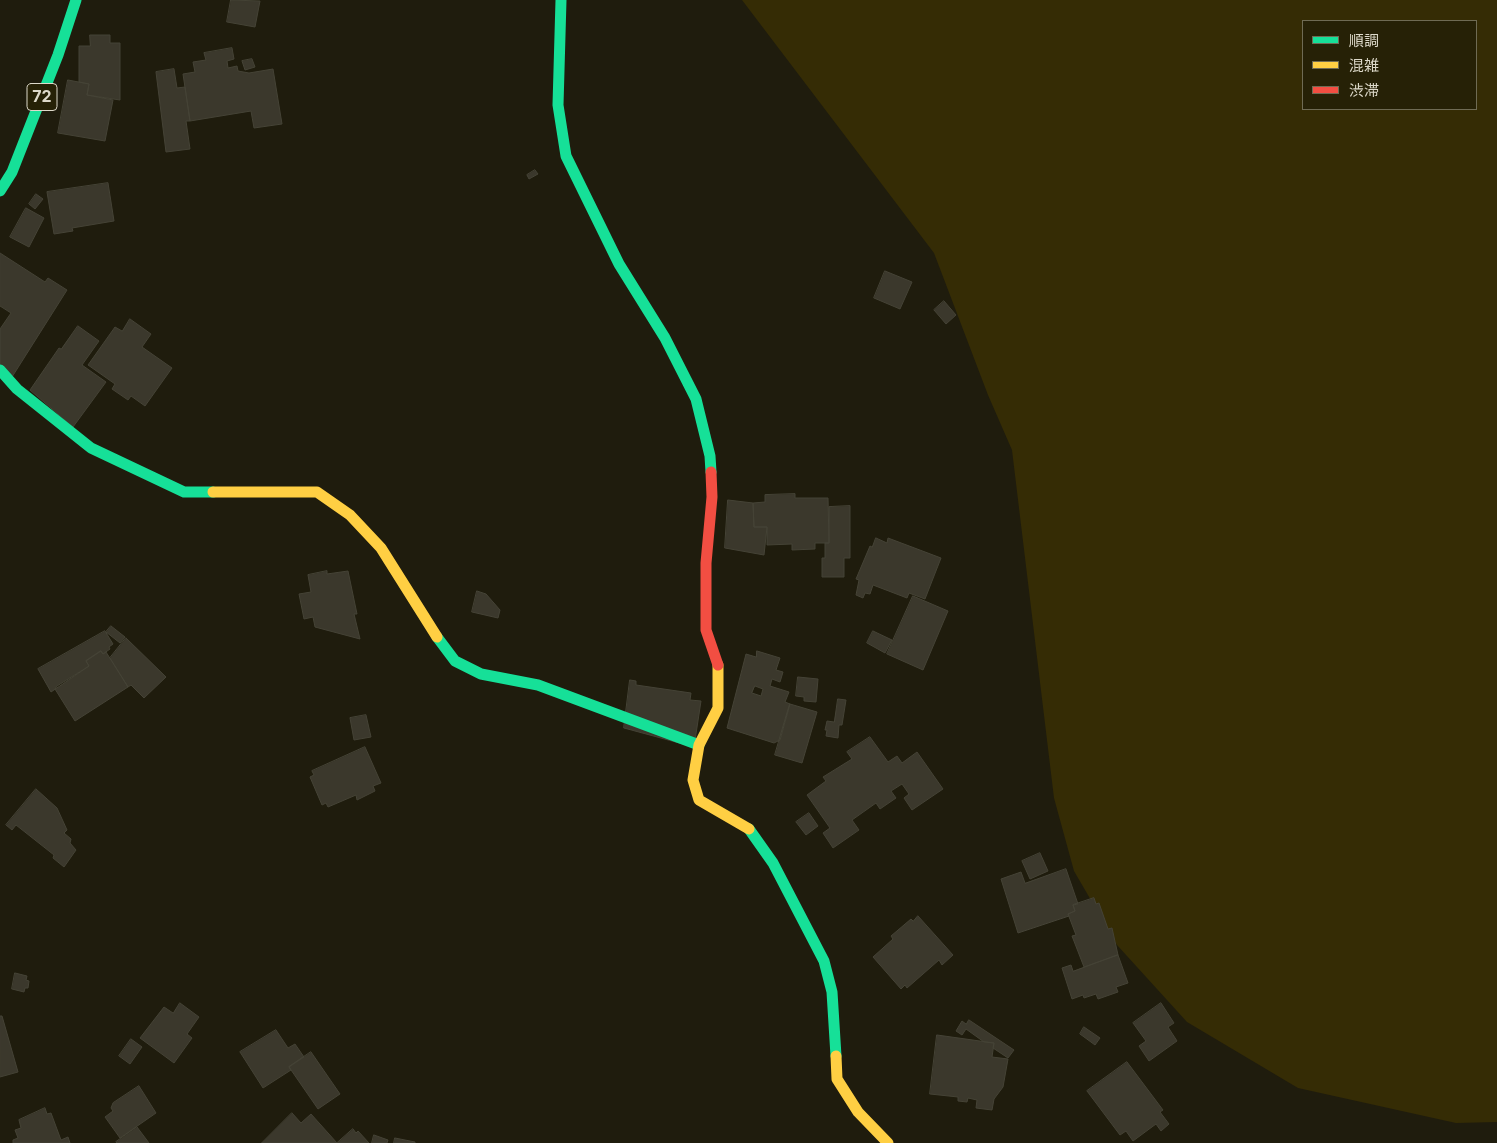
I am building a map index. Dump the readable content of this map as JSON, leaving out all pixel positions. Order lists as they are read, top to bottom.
{
  "streets": {
    "street": ["72"]
  },
  "legend": ["順調", "混雑", "渋滞"]
}
